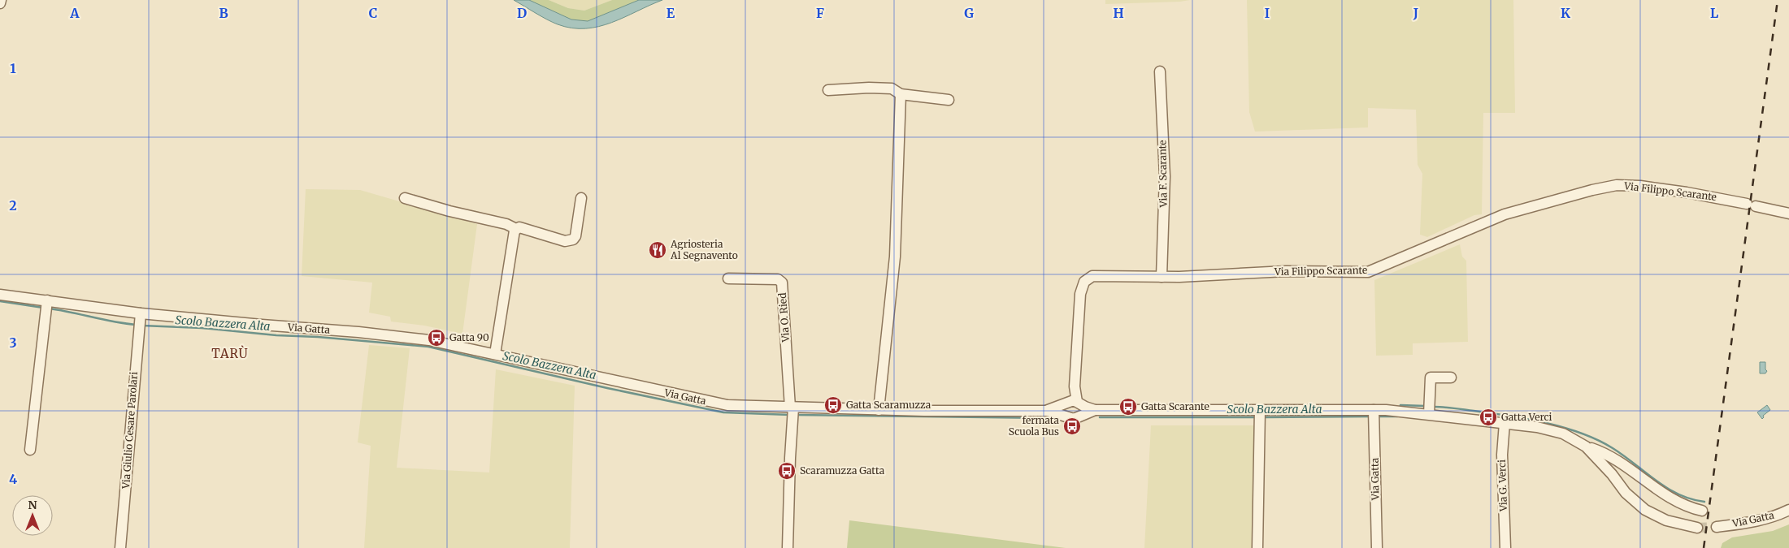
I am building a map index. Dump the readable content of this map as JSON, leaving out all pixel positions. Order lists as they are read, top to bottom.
{
  "streets": {
    "street": [
      "Via F. Scarante",
      "Via Filippo Scarante",
      "Via O. Ried",
      "Via Gatta",
      "Via Giulio Cesare Parolari",
      "Via G. Verci"
    ]
  },
  "crossings": [
    ["Via F. Scarante", "Via Filippo Scarante"],
    ["Via Filippo Scarante", "Via Gatta"],
    ["Via O. Ried", "Via Gatta"],
    ["Via Gatta", "Via Giulio Cesare Parolari"],
    ["Via Gatta", "Via G. Verci"]
  ],
  "districts": ["TARÙ"],
  "water": ["Scolo Bazzera Alta"],
  "places": {
    "restaurant": ["Agriosteria Al Segnavento"],
    "bus stop": [
      "Gatta 90",
      "Gatta Scaramuzza",
      "Gatta Scarante",
      "Gatta Verci",
      "fermata Scuola Bus",
      "Scaramuzza Gatta"
    ]
  },
  "north": "top",
  "grid": {
    "columns": [
      "A",
      "B",
      "C",
      "D",
      "E",
      "F",
      "G",
      "H",
      "I",
      "J",
      "K",
      "L"
    ],
    "rows": [
      "1",
      "2",
      "3",
      "4"
    ]
  }
}
